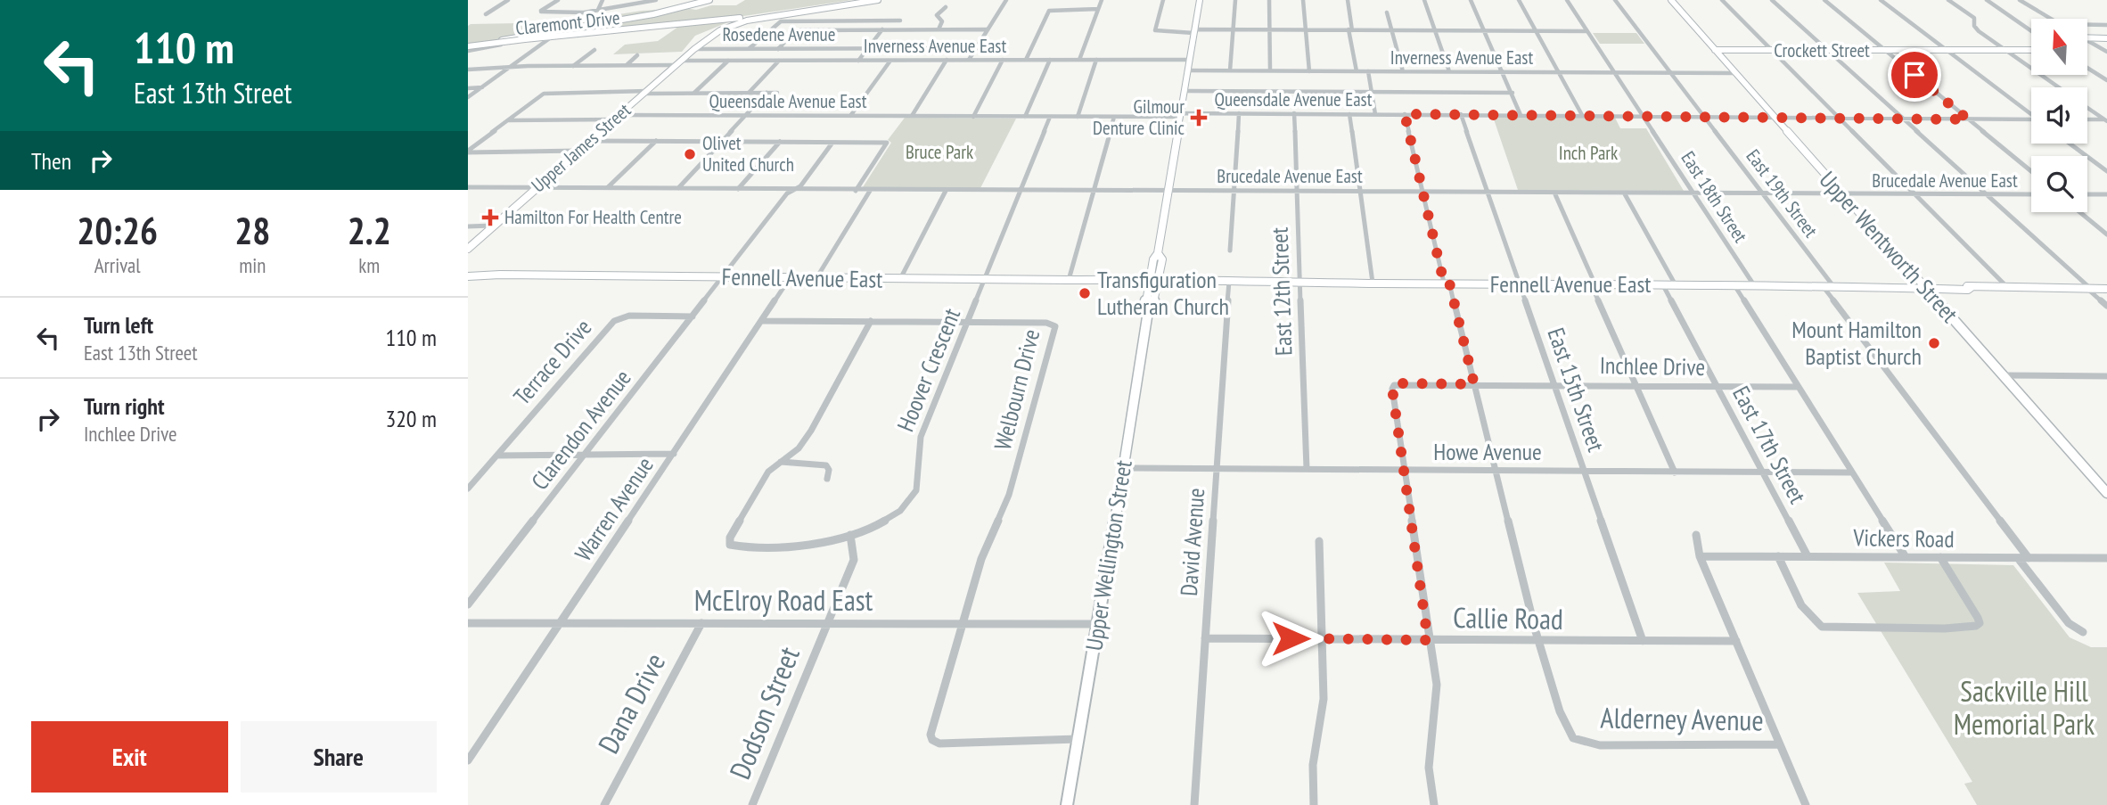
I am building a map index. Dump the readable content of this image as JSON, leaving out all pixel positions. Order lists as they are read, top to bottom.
{
  "streets": {
    "main road": [
      "Crockett Street",
      "Upper James Street",
      "Upper Wentworth Street",
      "Fennell Avenue East",
      "Upper Wellington Street"
    ],
    "street": [
      "Claremont Drive",
      "Rosedene Avenue",
      "Inverness Avenue East",
      "Queensdale Avenue East",
      "Brucedale Avenue East",
      "East 19th Street",
      "East 18th Street",
      "East 12th Street",
      "Terrace Drive",
      "Inchlee Drive",
      "Hoover Crescent",
      "Welbourn Drive",
      "East 15th Street",
      "Clarendon Avenue",
      "East 17th Street",
      "Howe Avenue",
      "Warren Avenue",
      "Vickers Road",
      "David Avenue",
      "McElroy Road East",
      "Callie Road",
      "Dana Drive",
      "Dodson Street",
      "Alderney Avenue"
    ]
  },
  "crossings": [
    ["Rosedene Avenue", "Upper James Street"],
    ["Inverness Avenue East", "Upper James Street"],
    ["Inverness Avenue East", "East 19th Street"],
    ["Inverness Avenue East", "East 18th Street"],
    ["Inverness Avenue East", "Upper Wentworth Street"],
    ["Inverness Avenue East", "Upper Wellington Street"],
    ["Crockett Street", "Upper Wentworth Street"],
    ["Queensdale Avenue East", "Upper James Street"],
    ["Queensdale Avenue East", "East 19th Street"],
    ["Queensdale Avenue East", "East 18th Street"],
    ["Queensdale Avenue East", "Upper Wentworth Street"],
    ["Queensdale Avenue East", "East 12th Street"],
    ["Queensdale Avenue East", "Hoover Crescent"],
    ["Queensdale Avenue East", "East 15th Street"],
    ["Queensdale Avenue East", "Upper Wellington Street"],
    ["Queensdale Avenue East", "Alderney Avenue"],
    ["Upper James Street", "Brucedale Avenue East"],
    ["Brucedale Avenue East", "East 19th Street"],
    ["Brucedale Avenue East", "East 18th Street"],
    ["Brucedale Avenue East", "Upper Wentworth Street"],
    ["Brucedale Avenue East", "East 12th Street"],
    ["Brucedale Avenue East", "Hoover Crescent"],
    ["Brucedale Avenue East", "East 15th Street"],
    ["Brucedale Avenue East", "Clarendon Avenue"],
    ["Brucedale Avenue East", "Upper Wellington Street"],
    ["Brucedale Avenue East", "Alderney Avenue"],
    ["East 19th Street", "Fennell Avenue East"],
    ["East 18th Street", "Fennell Avenue East"],
    ["Upper Wentworth Street", "Fennell Avenue East"],
    ["Fennell Avenue East", "East 12th Street"],
    ["Fennell Avenue East", "Hoover Crescent"],
    ["Fennell Avenue East", "East 15th Street"],
    ["Fennell Avenue East", "Clarendon Avenue"],
    ["Fennell Avenue East", "East 17th Street"],
    ["Fennell Avenue East", "Warren Avenue"],
    ["Fennell Avenue East", "David Avenue"],
    ["Fennell Avenue East", "Upper Wellington Street"],
    ["Fennell Avenue East", "Alderney Avenue"],
    ["East 12th Street", "Howe Avenue"],
    ["Terrace Drive", "Clarendon Avenue"],
    ["Inchlee Drive", "East 15th Street"],
    ["Inchlee Drive", "East 17th Street"],
    ["Inchlee Drive", "Howe Avenue"],
    ["Inchlee Drive", "Alderney Avenue"],
    ["Hoover Crescent", "Welbourn Drive"],
    ["Hoover Crescent", "Dodson Street"],
    ["Welbourn Drive", "Warren Avenue"],
    ["Welbourn Drive", "Upper Wellington Street"],
    ["Welbourn Drive", "McElroy Road East"],
    ["East 15th Street", "Howe Avenue"],
    ["East 15th Street", "Callie Road"],
    ["East 17th Street", "Howe Avenue"],
    ["East 17th Street", "Vickers Road"],
    ["Howe Avenue", "David Avenue"],
    ["Howe Avenue", "Upper Wellington Street"],
    ["Howe Avenue", "Alderney Avenue"],
    ["Warren Avenue", "McElroy Road East"],
    ["David Avenue", "Callie Road"],
    ["Upper Wellington Street", "McElroy Road East"],
    ["McElroy Road East", "Dana Drive"],
    ["McElroy Road East", "Dodson Street"],
    ["Callie Road", "Alderney Avenue"]
  ],
  "parks": ["Bruce Park", "Inch Park", "Sackville Hill Memorial Park"],
  "places": {
    "health": ["Gilmour Denture Clinic", "Hamilton For Health Centre"],
    "other": ["Olivet United Church", "Transfiguration Lutheran Church", "Mount Hamilton Baptist Church"]
  },
  "north": "top",
  "page": {
    "turn": ["110 m", "East 13th Street"],
    "then": "Then",
    "eta": [
      "20:26",
      "Arrival",
      "28",
      "min",
      "2.2",
      "km"
    ],
    "list": [
      {
        "name": "Turn left",
        "note": "East 13th Street",
        "value": "110 m"
      },
      {
        "name": "Turn right",
        "note": "Inchlee Drive",
        "value": "320 m"
      }
    ],
    "buttons": ["Exit", "Share"]
  }
}
